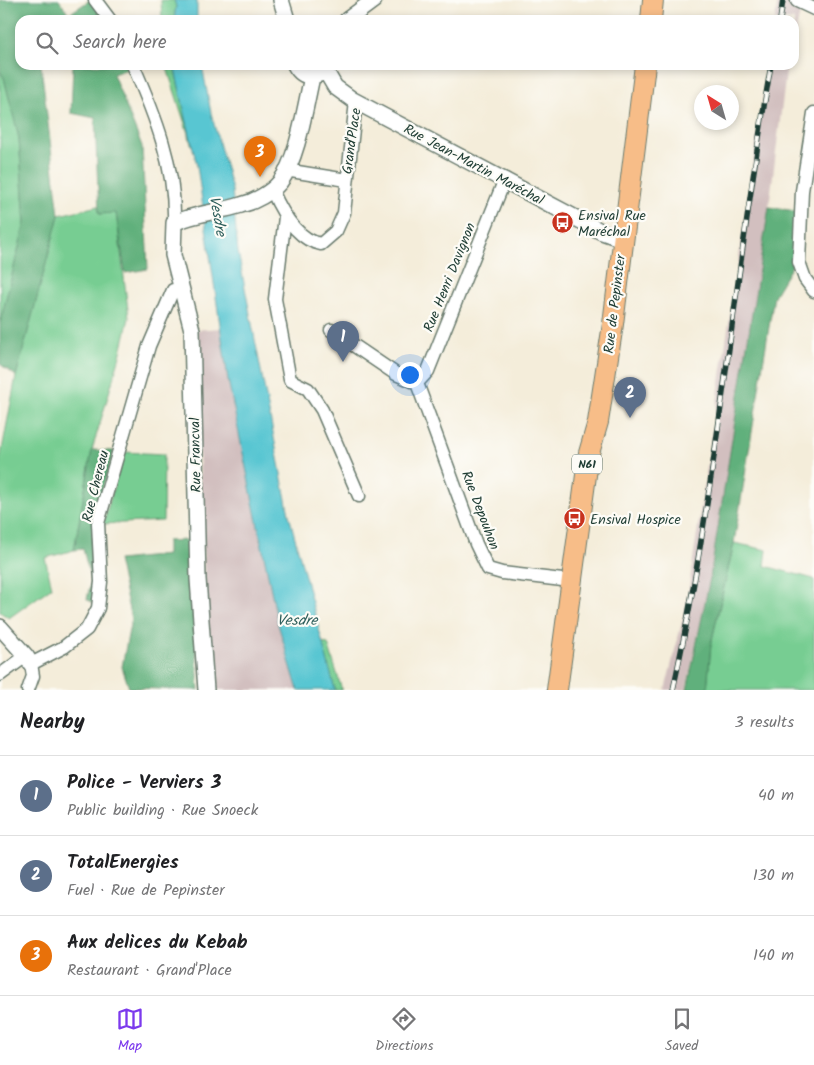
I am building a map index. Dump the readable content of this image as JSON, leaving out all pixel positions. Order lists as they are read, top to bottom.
{
  "streets": {
    "main road": ["Rue de Pepinster", "N61"],
    "street": [
      "Grand'Place",
      "Rue Jean-Martin Maréchal",
      "Rue Henri Davignon",
      "Rue Francval",
      "Rue Chereau",
      "Rue Depouhon"
    ]
  },
  "crossings": [
    ["Grand'Place", "Rue Jean-Martin Maréchal"],
    ["Rue Jean-Martin Maréchal", "Rue Henri Davignon"],
    ["Rue Jean-Martin Maréchal", "Rue de Pepinster"],
    ["Rue Henri Davignon", "Rue Depouhon"],
    ["Rue de Pepinster", "Rue Depouhon"]
  ],
  "water": ["Vesdre"],
  "places": {
    "bus stop": ["Ensival Rue Maréchal", "Ensival Hospice"]
  },
  "north": "top left",
  "page": {
    "search": "Search here",
    "pins": ["3", "1", "2"],
    "heading": ["Nearby", "3 results"],
    "list": [
      {
        "mark": "1",
        "name": "Police - Verviers 3",
        "note": "Public building · Rue Snoeck",
        "value": "40 m"
      },
      {
        "mark": "2",
        "name": "TotalEnergies",
        "note": "Fuel · Rue de Pepinster",
        "value": "130 m"
      },
      {
        "mark": "3",
        "name": "Aux delices du Kebab",
        "note": "Restaurant · Grand'Place",
        "value": "140 m"
      }
    ],
    "nav": ["Map", "Directions", "Saved"]
  }
}
